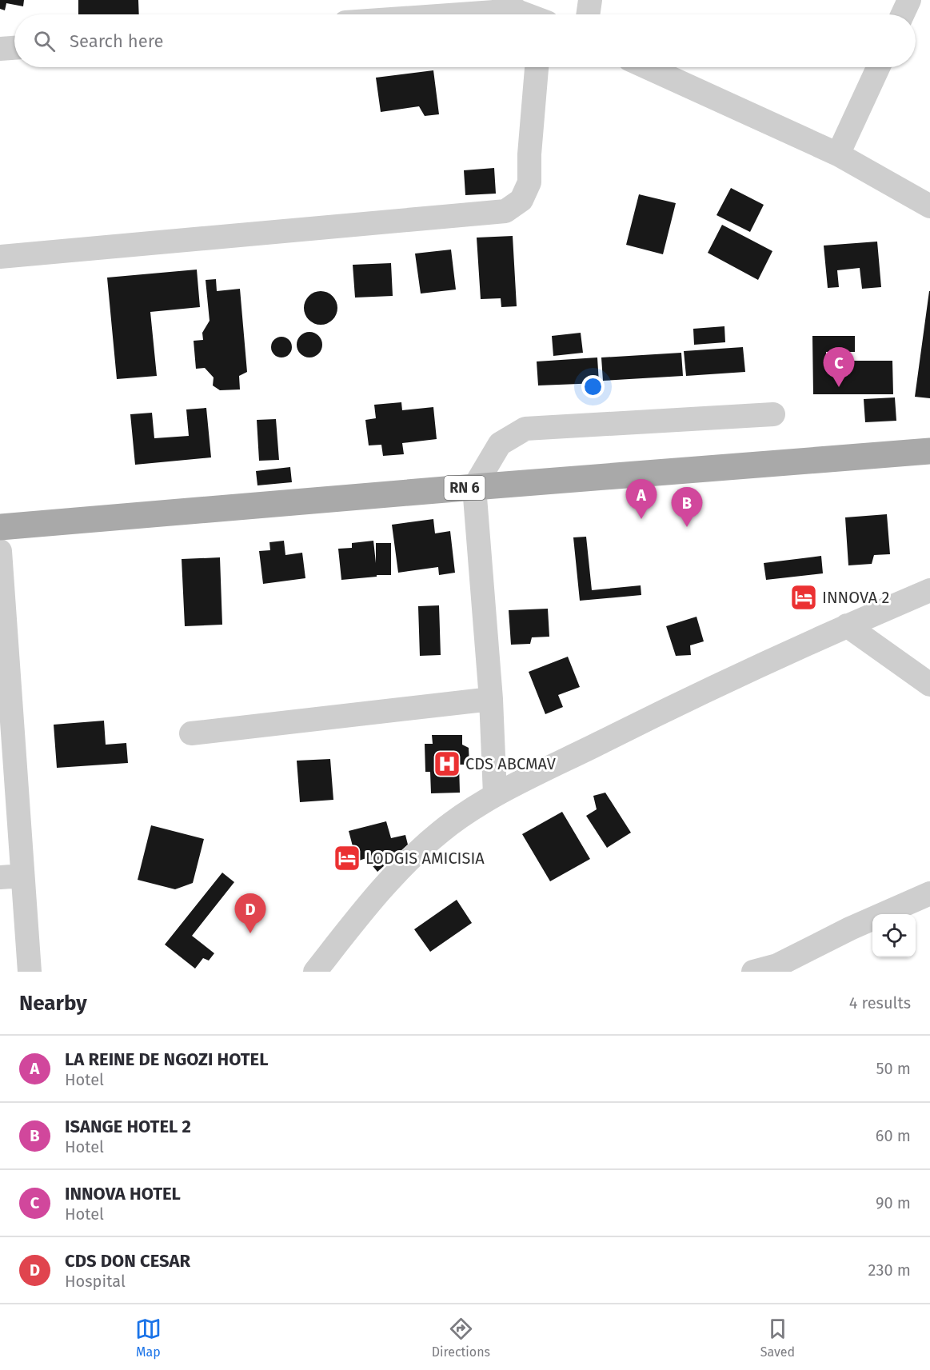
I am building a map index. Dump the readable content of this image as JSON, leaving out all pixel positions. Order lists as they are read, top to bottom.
{
  "streets": {
    "main road": ["RN 6"]
  },
  "places": {
    "hotel": ["INNOVA 2", "LODGIS AMICISIA"],
    "hospital": ["CDS ABCMAV"]
  },
  "page": {
    "search": "Search here",
    "pins": [
      "C",
      "A",
      "B",
      "D"
    ],
    "heading": ["Nearby", "4 results"],
    "list": [
      {
        "mark": "A",
        "name": "LA REINE DE NGOZI HOTEL",
        "note": "Hotel",
        "value": "50 m"
      },
      {
        "mark": "B",
        "name": "ISANGE HOTEL 2",
        "note": "Hotel",
        "value": "60 m"
      },
      {
        "mark": "C",
        "name": "INNOVA HOTEL",
        "note": "Hotel",
        "value": "90 m"
      },
      {
        "mark": "D",
        "name": "CDS DON CESAR",
        "note": "Hospital",
        "value": "230 m"
      }
    ],
    "nav": ["Map", "Directions", "Saved"]
  }
}
